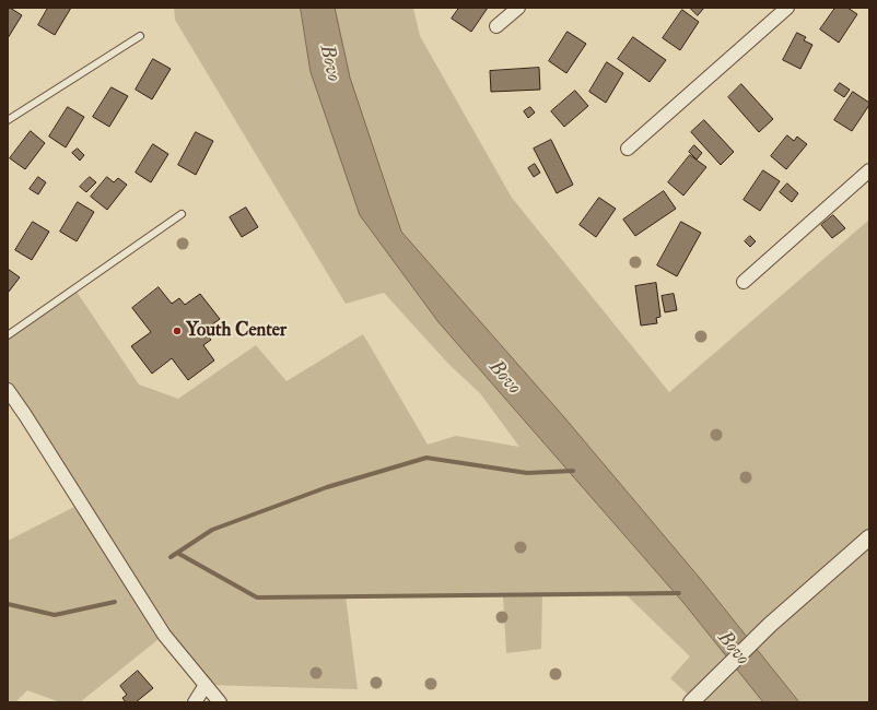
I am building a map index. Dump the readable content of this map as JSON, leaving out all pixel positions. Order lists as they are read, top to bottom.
{
  "water": ["Bovo"],
  "places": ["Youth Center"]
}
